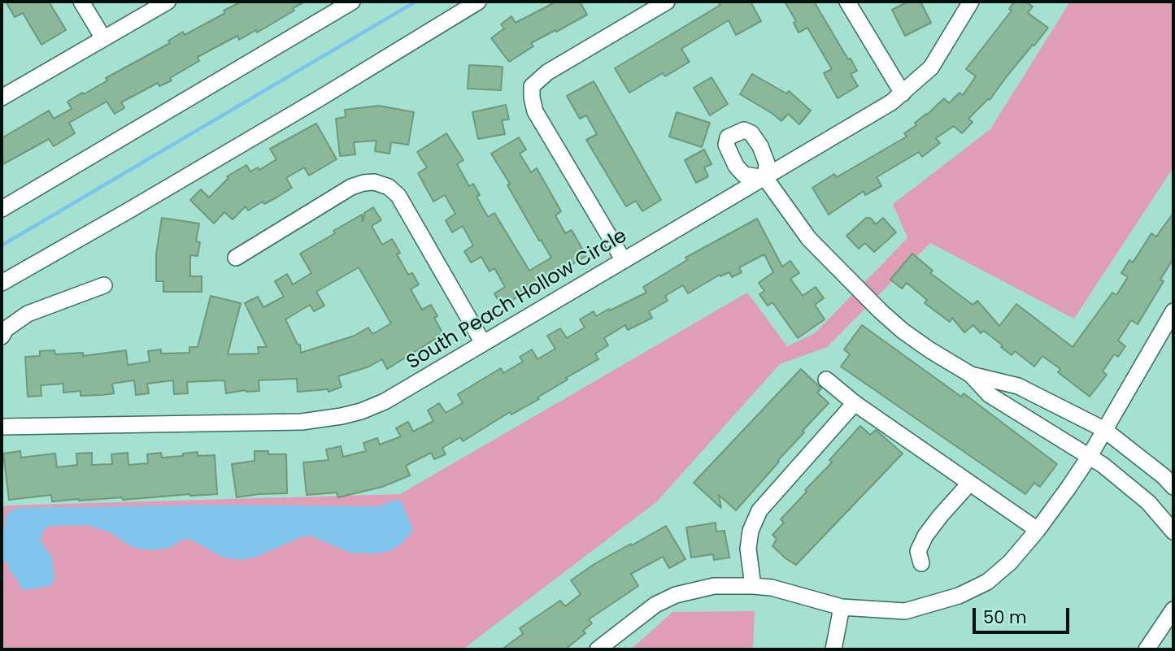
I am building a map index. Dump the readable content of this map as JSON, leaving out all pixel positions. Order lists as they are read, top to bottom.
{
  "streets": {
    "street": ["South Peach Hollow Circle"]
  },
  "scale_bar": "50 m"
}
